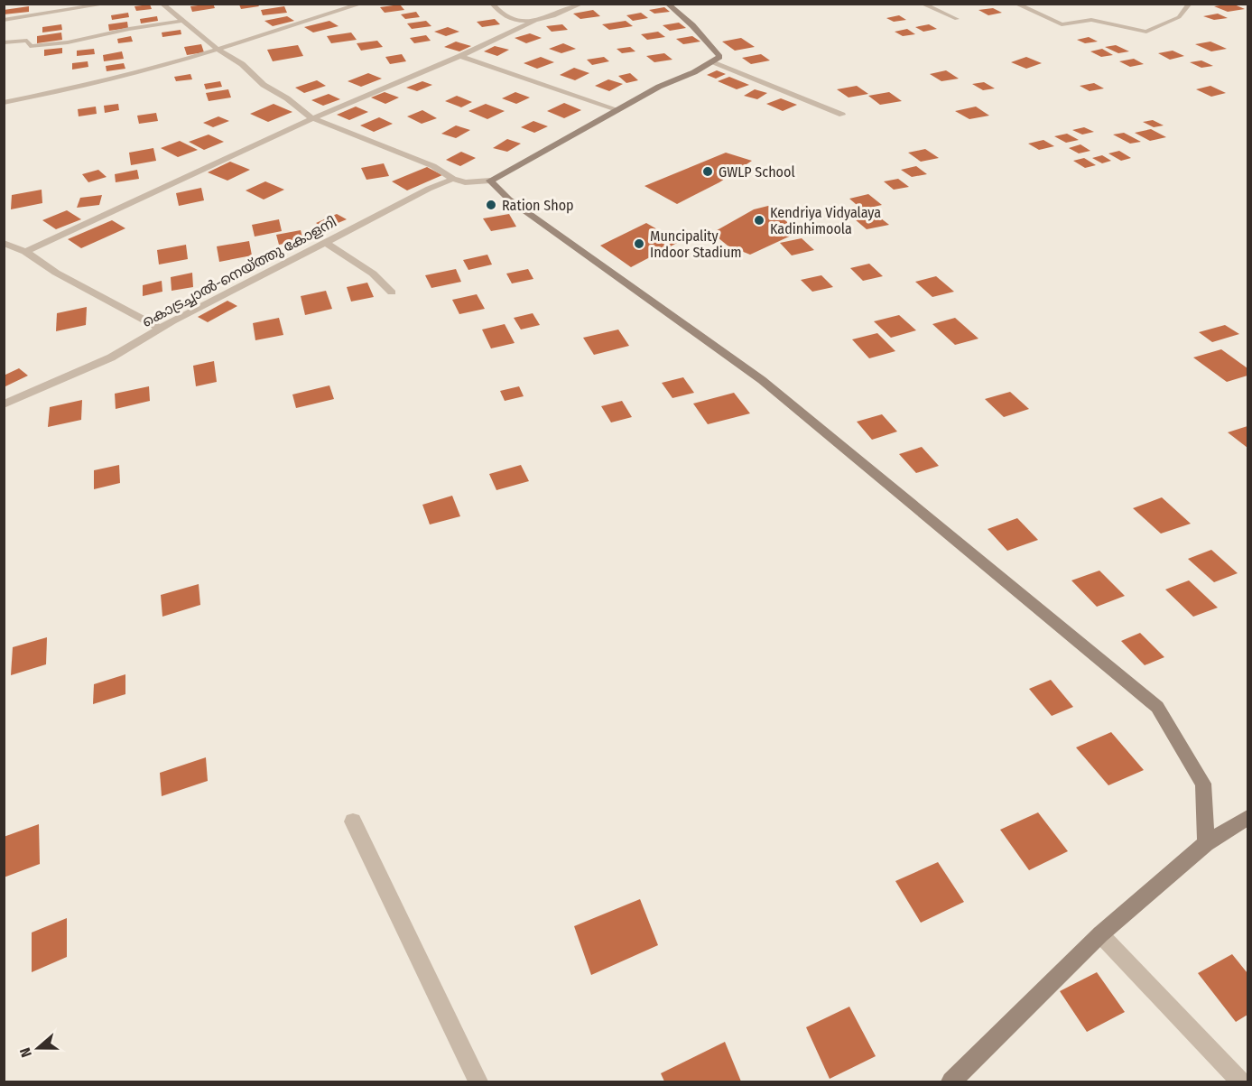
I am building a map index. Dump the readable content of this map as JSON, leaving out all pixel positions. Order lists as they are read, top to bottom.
{
  "streets": {
    "street": ["കൊട്രച്ചാൽ-നെയ്ത്തു കോളനി"]
  },
  "places": [
    "GWLP School",
    "Ration Shop",
    "Kendriya Vidyalaya Kadinhimoola",
    "Muncipality Indoor Stadium"
  ],
  "north": "left"
}
